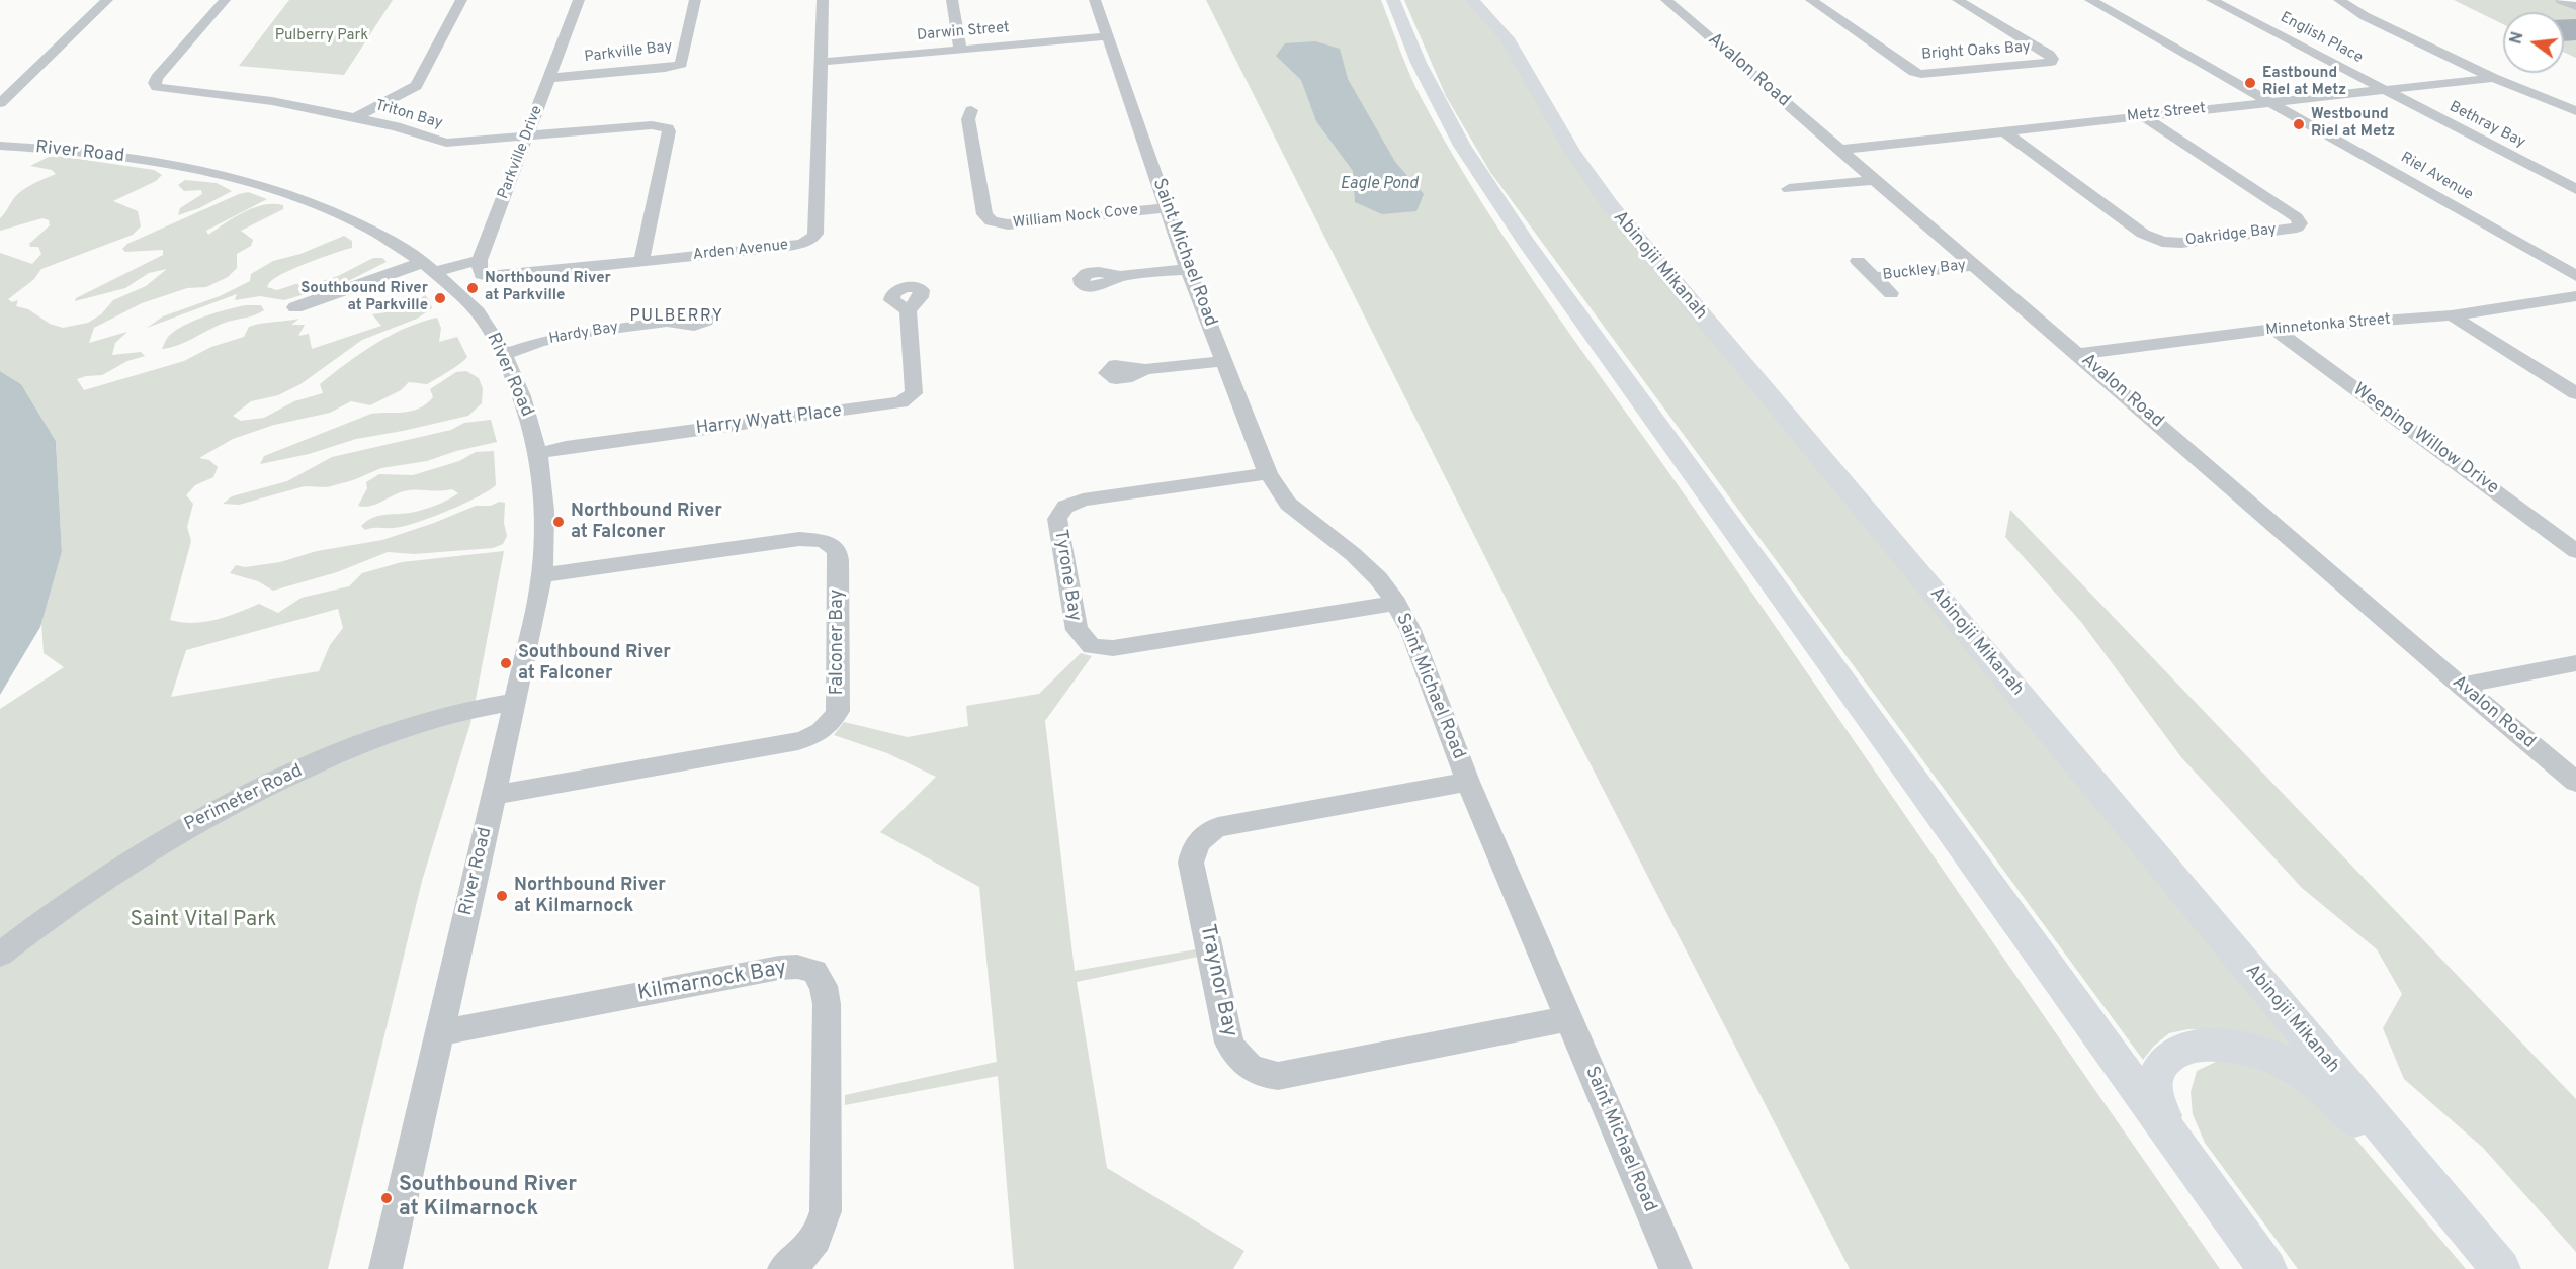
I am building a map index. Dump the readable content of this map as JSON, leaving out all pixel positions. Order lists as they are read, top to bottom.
{
  "streets": {
    "main road": ["Abinojii Mikanah"],
    "street": [
      "Darwin Street",
      "English Place",
      "Bright Oaks Bay",
      "Parkville Bay",
      "Avalon Road",
      "Metz Street",
      "Triton Bay",
      "Bethray Bay",
      "River Road",
      "Parkville Drive",
      "Riel Avenue",
      "William Nock Cove",
      "Oakridge Bay",
      "Arden Avenue",
      "Saint Michael Road",
      "Buckley Bay",
      "Minnetonka Street",
      "Hardy Bay",
      "Harry Wyatt Place",
      "Weeping Willow Drive",
      "Tyrone Bay",
      "Falconer Bay",
      "Perimeter Road",
      "Traynor Bay",
      "Kilmarnock Bay"
    ]
  },
  "crossings": [
    ["Darwin Street", "Arden Avenue"],
    ["Darwin Street", "Saint Michael Road"],
    ["English Place", "Metz Street"],
    ["English Place", "Bethray Bay"],
    ["Parkville Bay", "Parkville Drive"],
    ["Avalon Road", "Metz Street"],
    ["Avalon Road", "Buckley Bay"],
    ["Avalon Road", "Minnetonka Street"],
    ["Metz Street", "Bethray Bay"],
    ["Metz Street", "Riel Avenue"],
    ["Metz Street", "Oakridge Bay"],
    ["Triton Bay", "Parkville Drive"],
    ["Triton Bay", "Arden Avenue"],
    ["River Road", "Hardy Bay"],
    ["River Road", "Harry Wyatt Place"],
    ["River Road", "Falconer Bay"],
    ["River Road", "Perimeter Road"],
    ["River Road", "Kilmarnock Bay"],
    ["Parkville Drive", "Arden Avenue"],
    ["William Nock Cove", "Saint Michael Road"],
    ["Saint Michael Road", "Tyrone Bay"],
    ["Saint Michael Road", "Traynor Bay"],
    ["Minnetonka Street", "Weeping Willow Drive"]
  ],
  "districts": ["PULBERRY"],
  "water": ["Eagle Pond"],
  "parks": ["Pulberry Park", "Saint Vital Park"],
  "places": [
    "Eastbound Riel at Metz",
    "Westbound Riel at Metz",
    "Northbound River at Parkville",
    "Southbound River at Parkville",
    "Northbound River at Falconer",
    "Southbound River at Falconer",
    "Northbound River at Kilmarnock",
    "Southbound River at Kilmarnock"
  ],
  "north": "left"
}
